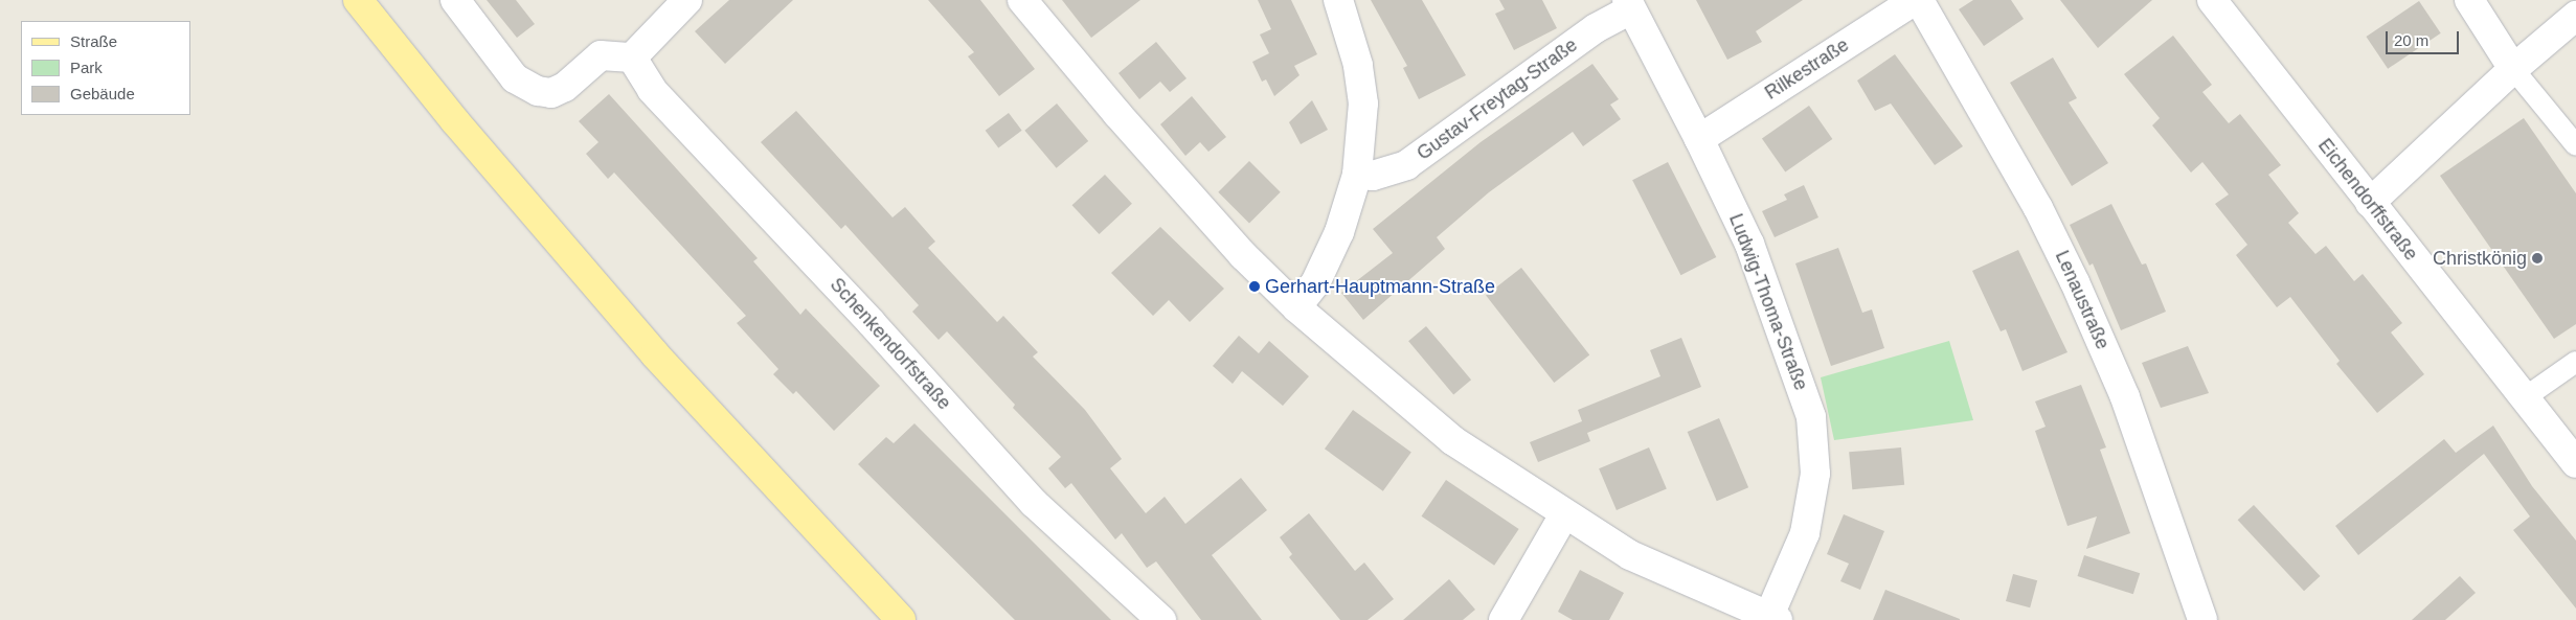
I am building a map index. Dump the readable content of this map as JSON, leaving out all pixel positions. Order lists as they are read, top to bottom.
{
  "streets": {
    "street": [
      "Rilkestraße",
      "Gustav-Freytag-Straße",
      "Eichendorffstraße",
      "Lenaustraße",
      "Ludwig-Thoma-Straße",
      "Schenkendorfstraße"
    ]
  },
  "crossings": [
    ["Rilkestraße", "Ludwig-Thoma-Straße"],
    ["Gustav-Freytag-Straße", "Ludwig-Thoma-Straße"]
  ],
  "places": ["Christkönig", "Gerhart-Hauptmann-Straße"],
  "legend": ["Straße", "Park", "Gebäude"],
  "scale_bar": "20 m"
}
